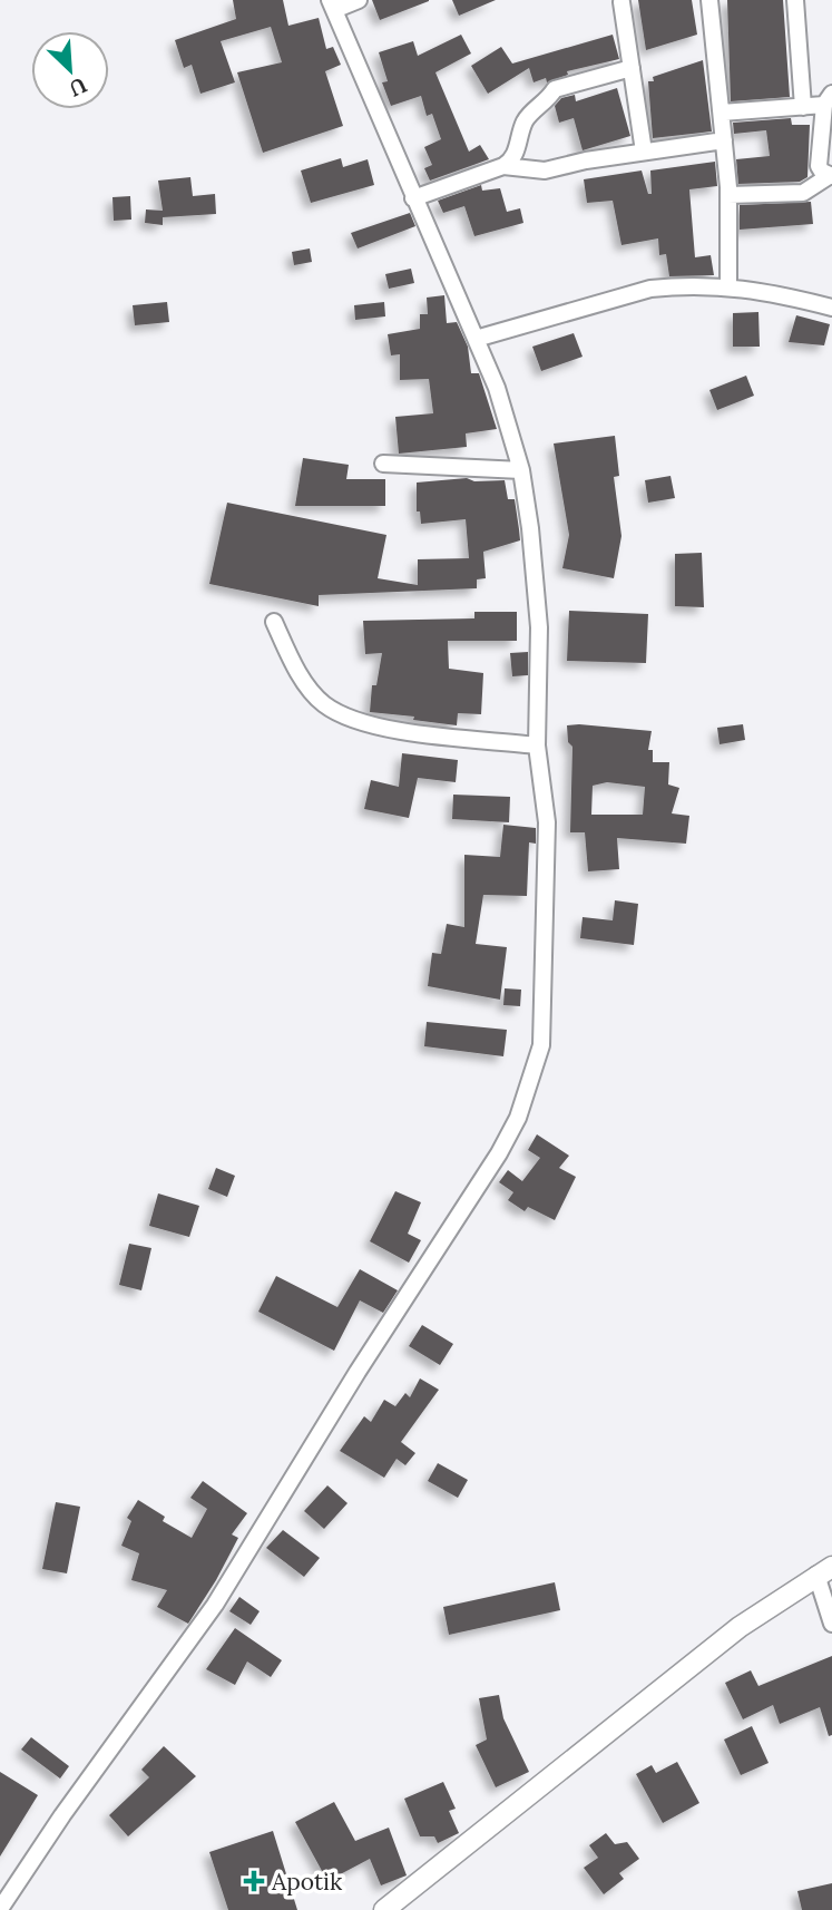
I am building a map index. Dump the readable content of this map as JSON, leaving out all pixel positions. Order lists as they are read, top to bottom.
{
  "places": {
    "health": ["Apotik"]
  },
  "north": "bottom right"
}
